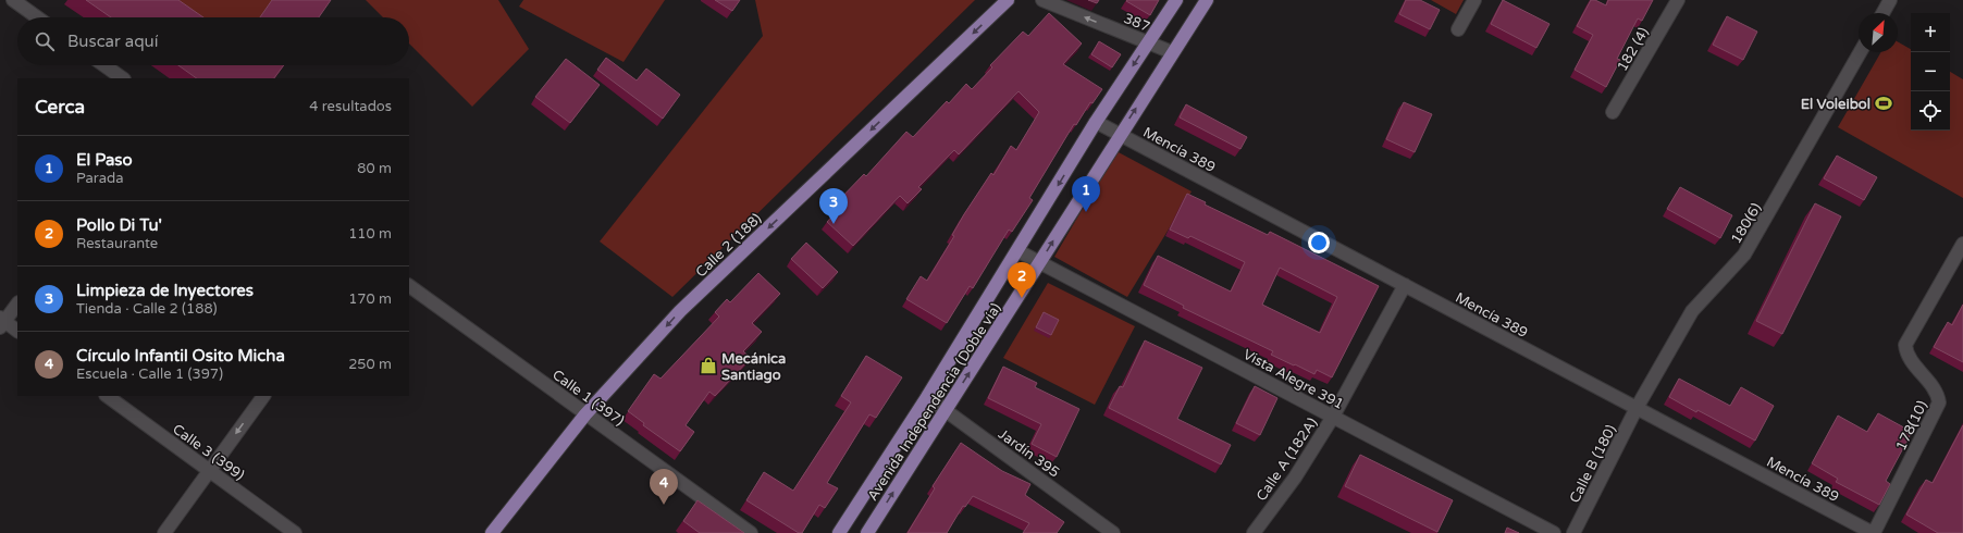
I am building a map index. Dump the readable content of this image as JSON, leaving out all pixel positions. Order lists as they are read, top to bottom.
{
  "streets": {
    "main road": ["Calle 2 (188)", "Avenida Independencia (Doble vía)"],
    "street": [
      "387",
      "182 (4)",
      "Mencía 389",
      "180(6)",
      "Vista Alegre 391",
      "Calle 1 (397)",
      "178(10)",
      "Calle 3 (399)",
      "Jardín 395",
      "Calle A (182A)",
      "Calle B (180)"
    ]
  },
  "crossings": [
    ["387", "Avenida Independencia (Doble vía)"],
    ["Mencía 389", "180(6)"],
    ["Mencía 389", "Avenida Independencia (Doble vía)"],
    ["Mencía 389", "178(10)"],
    ["Mencía 389", "Calle A (182A)"],
    ["Mencía 389", "Calle B (180)"],
    ["180(6)", "Calle B (180)"],
    ["Calle 2 (188)", "Calle 1 (397)"],
    ["Vista Alegre 391", "Avenida Independencia (Doble vía)"],
    ["Vista Alegre 391", "Calle A (182A)"],
    ["Avenida Independencia (Doble vía)", "Jardín 395"]
  ],
  "one_way": ["387", "Calle 2 (188)"],
  "places": {
    "sports": ["El Voleibol"],
    "shop": ["Mecánica Santiago"]
  },
  "north": "top right",
  "page": {
    "map_buttons": ["+", "−"],
    "search": "Buscar aquí",
    "heading": ["Cerca", "4 resultados"],
    "list": [
      {
        "mark": "1",
        "name": "El Paso",
        "note": "Parada",
        "value": "80 m"
      },
      {
        "mark": "2",
        "name": "Pollo Di Tu'",
        "note": "Restaurante",
        "value": "110 m"
      },
      {
        "mark": "3",
        "name": "Limpieza de Inyectores",
        "note": "Tienda · Calle 2 (188)",
        "value": "170 m"
      },
      {
        "mark": "4",
        "name": "Círculo Infantil Osito Micha",
        "note": "Escuela · Calle 1 (397)",
        "value": "250 m"
      }
    ],
    "pins": [
      "1",
      "3",
      "2",
      "4"
    ]
  }
}
